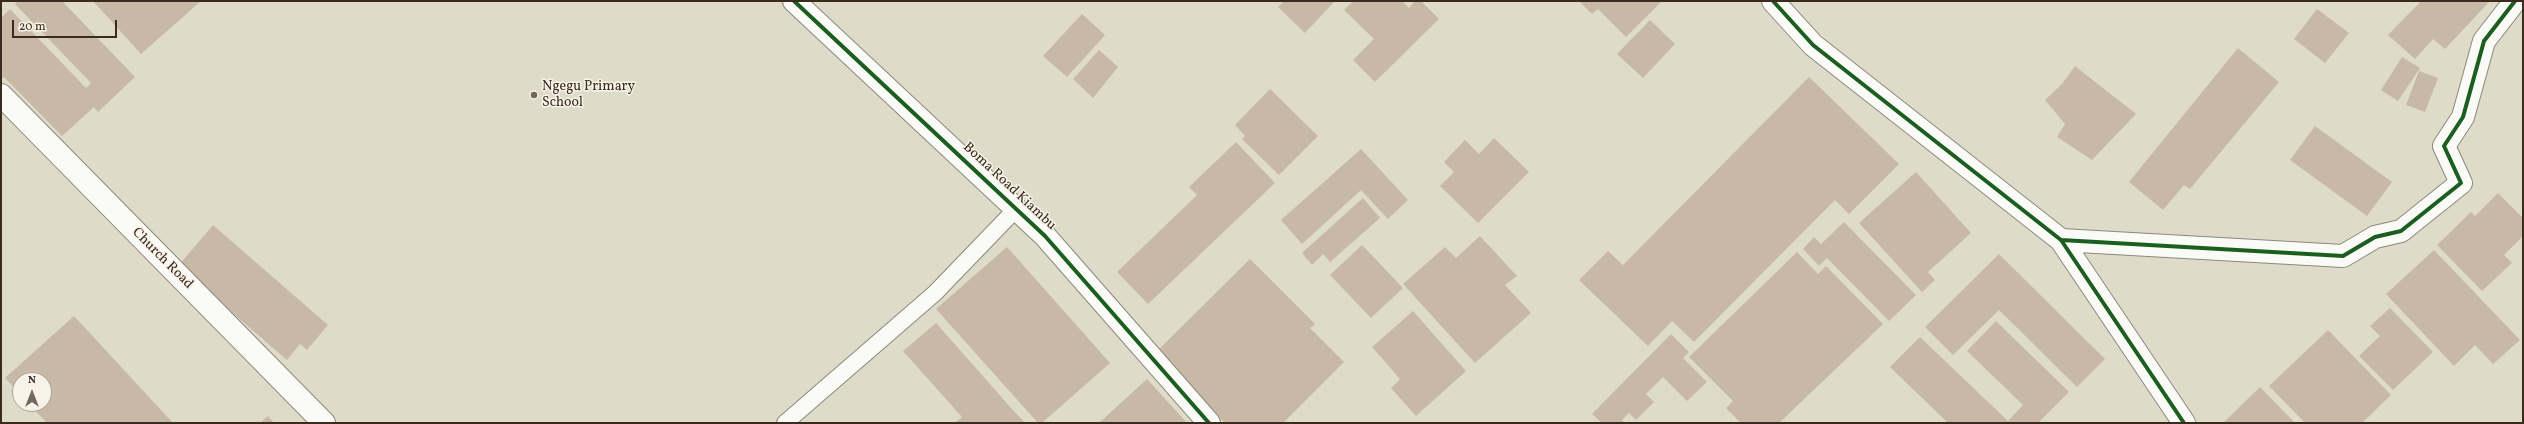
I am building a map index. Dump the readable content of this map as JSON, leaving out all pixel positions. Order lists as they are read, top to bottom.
{
  "streets": {
    "street": ["Boma Road Kiambu", "Church Road"]
  },
  "places": ["Ngegu Primary School"],
  "scale_bar": "20 m",
  "north": "top"
}
